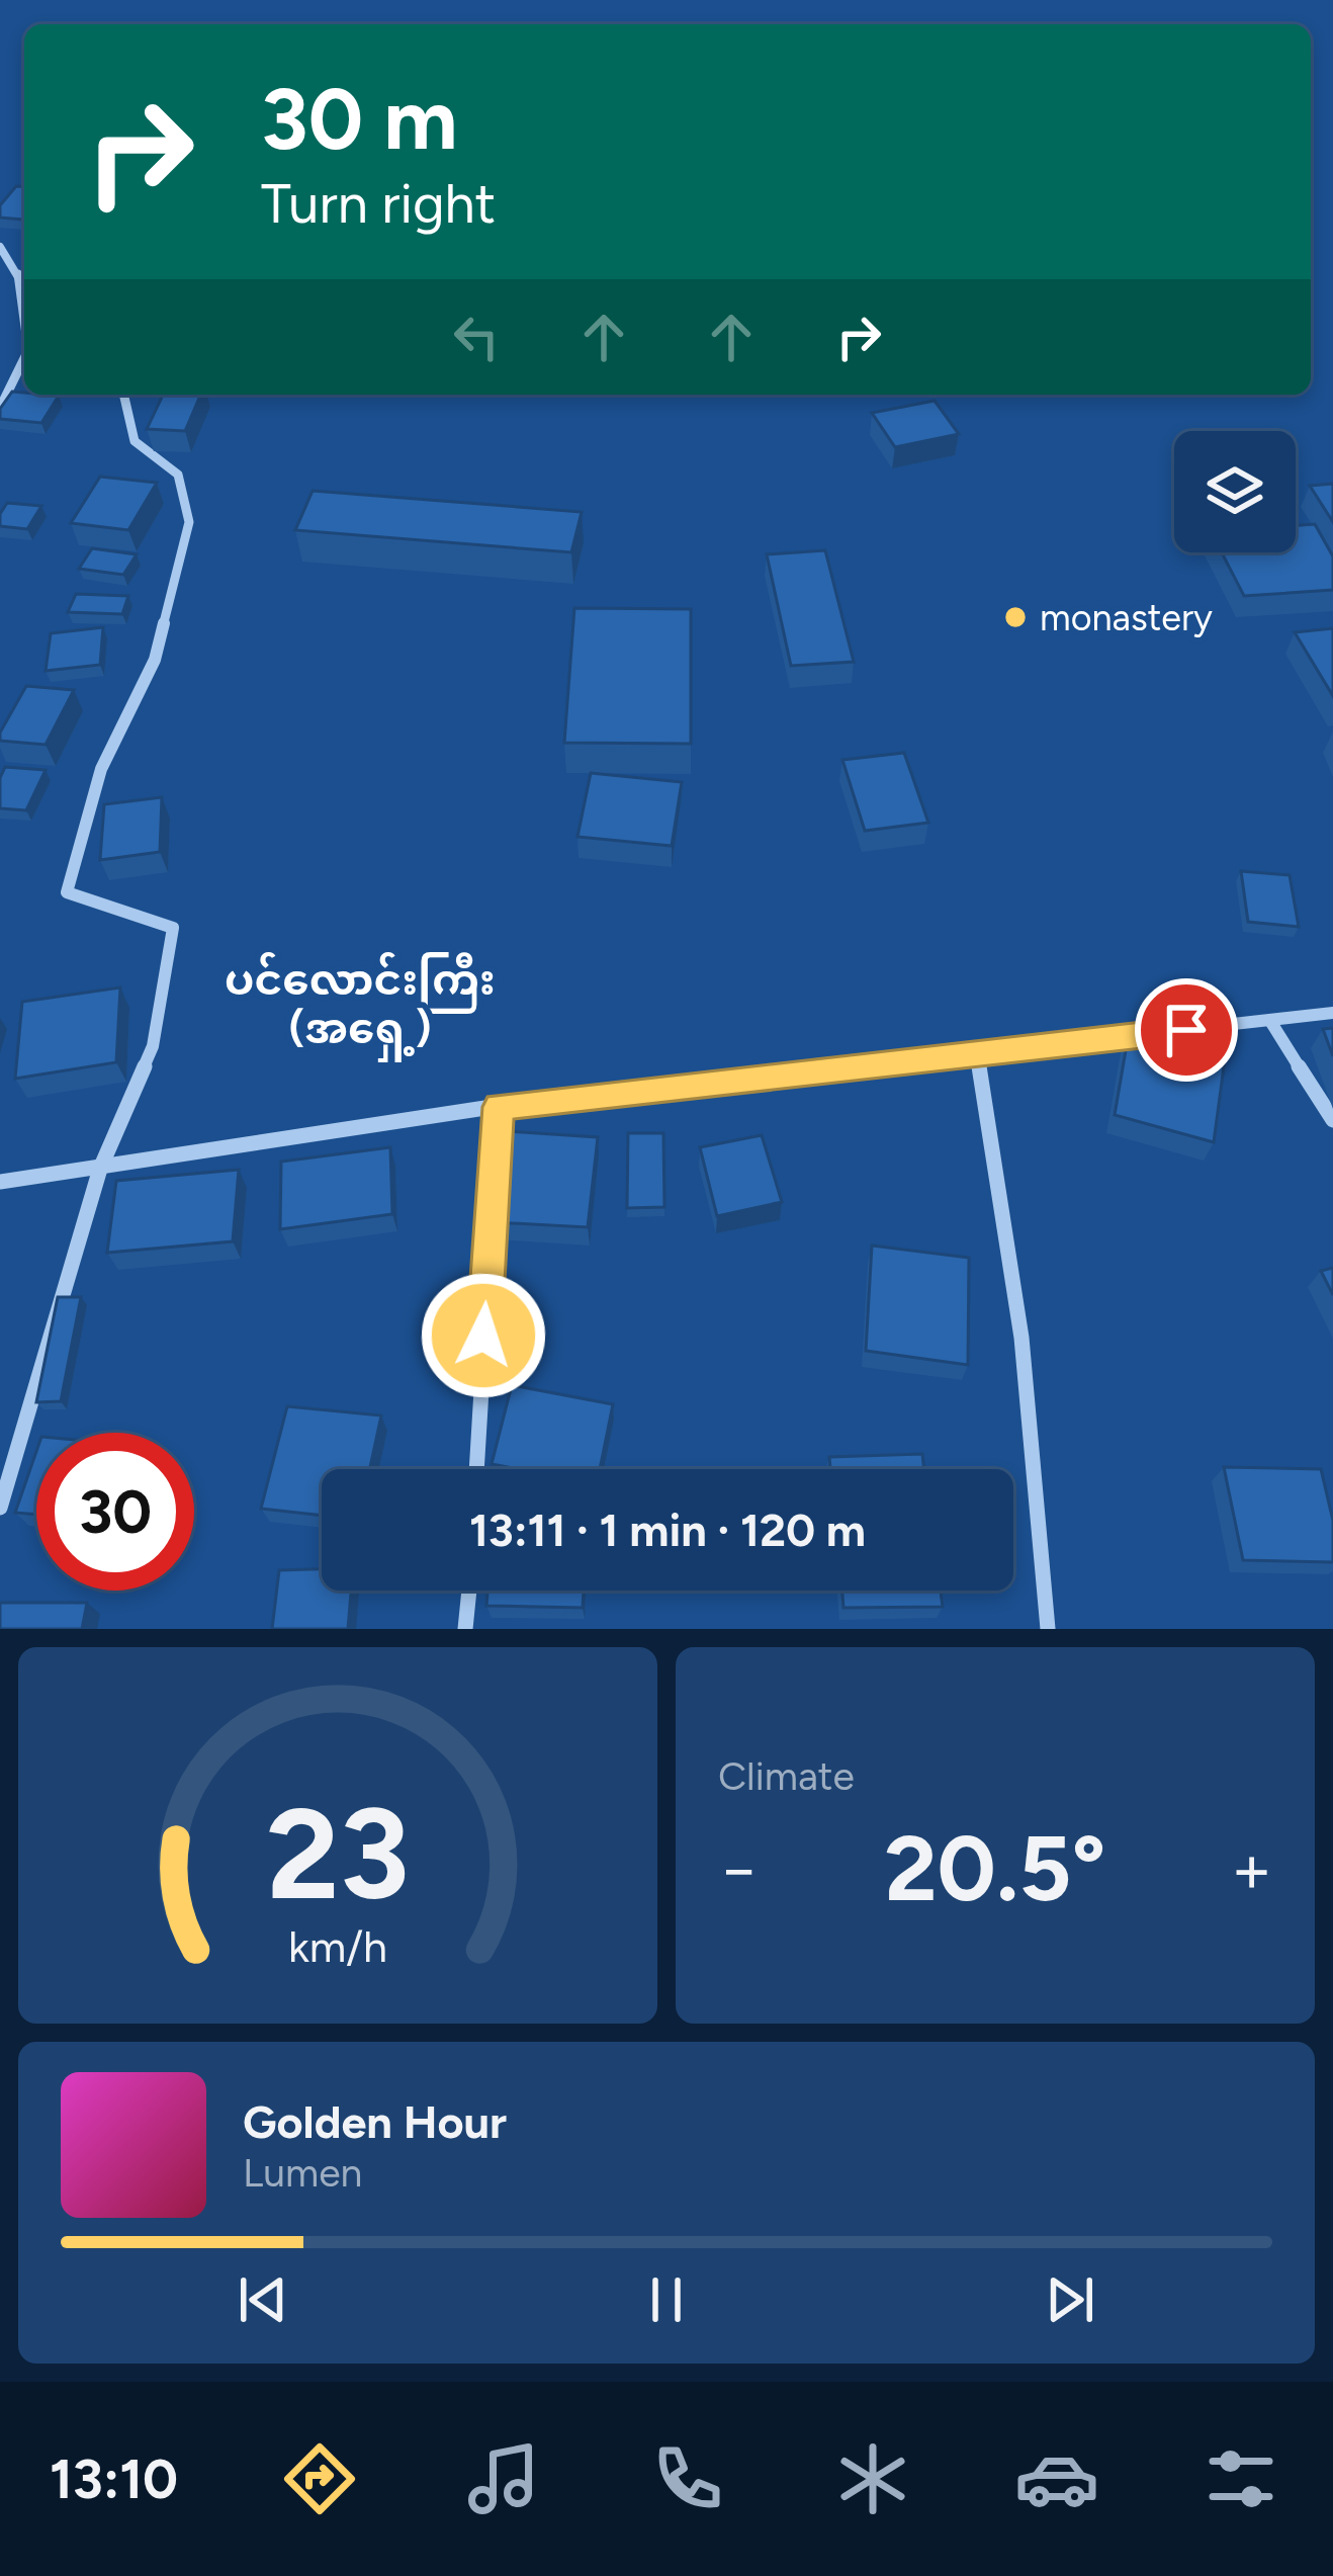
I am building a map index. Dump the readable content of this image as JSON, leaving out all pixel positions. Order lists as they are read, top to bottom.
{
  "districts": ["ပင်လောင်းကြီး (အရှေ့)"],
  "places": ["monastery"],
  "page": {
    "turn": ["30 m", "Turn right"],
    "limit": "30",
    "trip": "13:11 · 1 min · 120 m",
    "tile": "Climate",
    "heat": ["−", "20.5°", "+"],
    "song": ["Golden Hour", "Lumen"],
    "tabs": "13:10",
    "gauge": ["23", "km/h"]
  }
}
